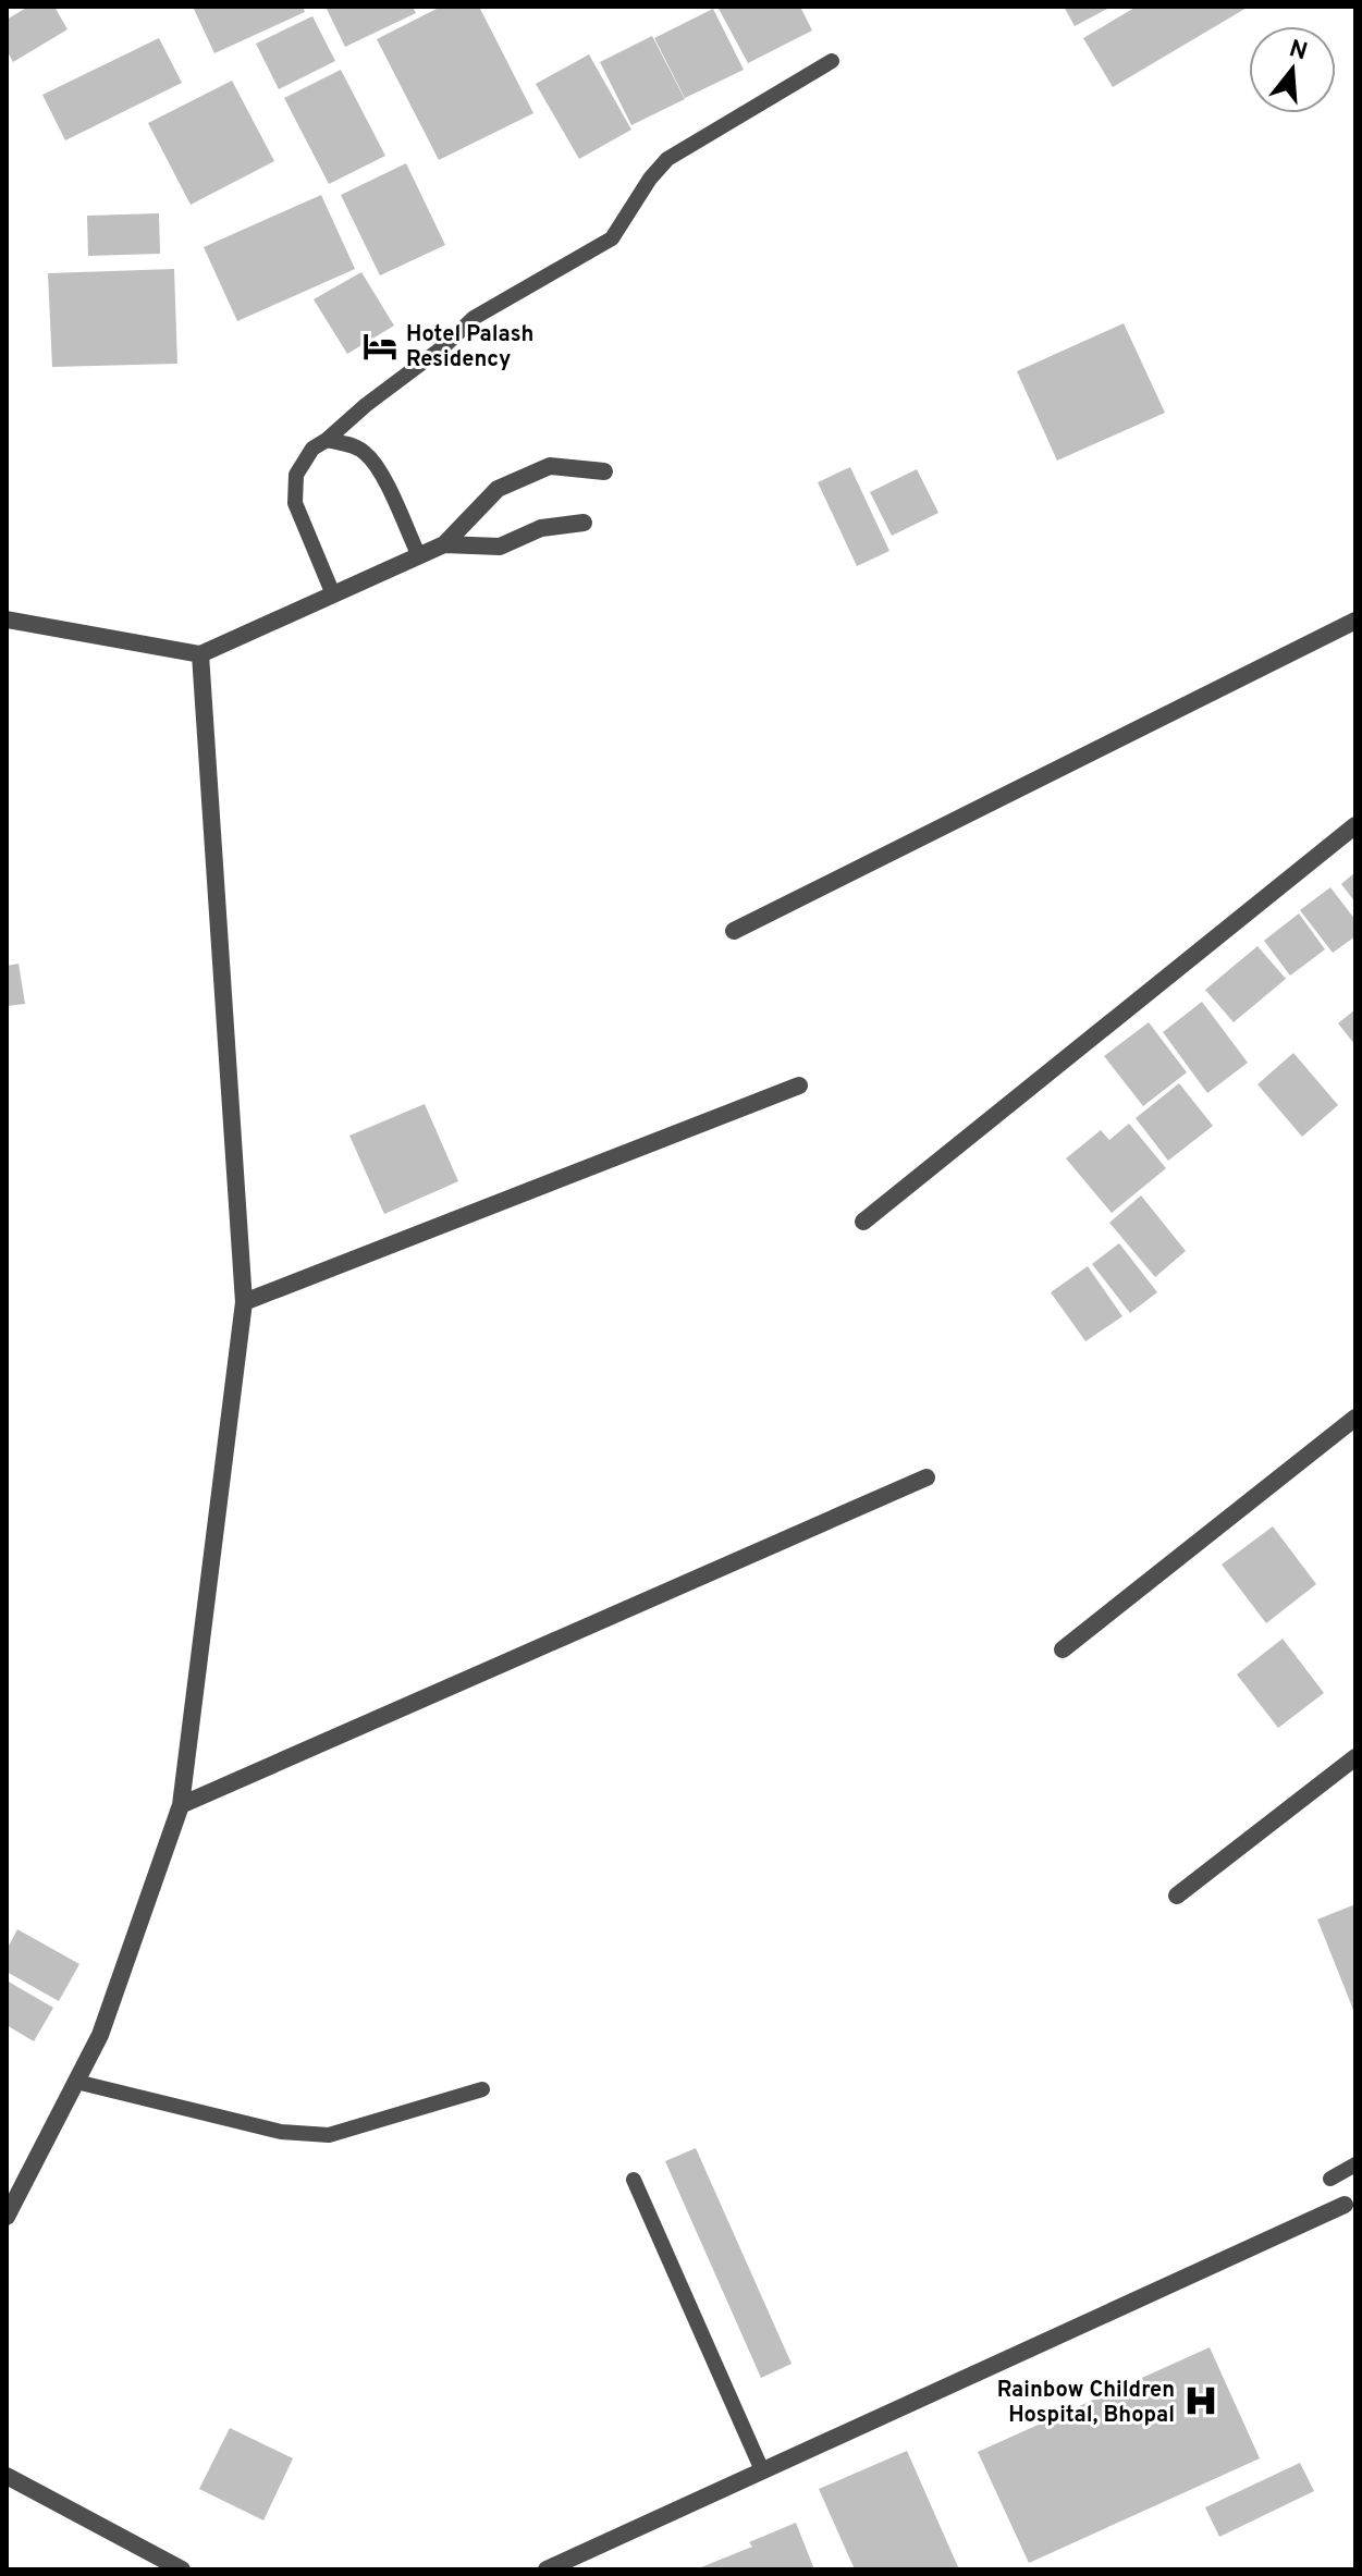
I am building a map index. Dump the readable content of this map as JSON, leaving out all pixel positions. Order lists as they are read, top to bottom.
{
  "places": {
    "hotel": ["Hotel Palash Residency"],
    "hospital": ["Rainbow Children Hospital, Bhopal"]
  },
  "north": "top"
}
